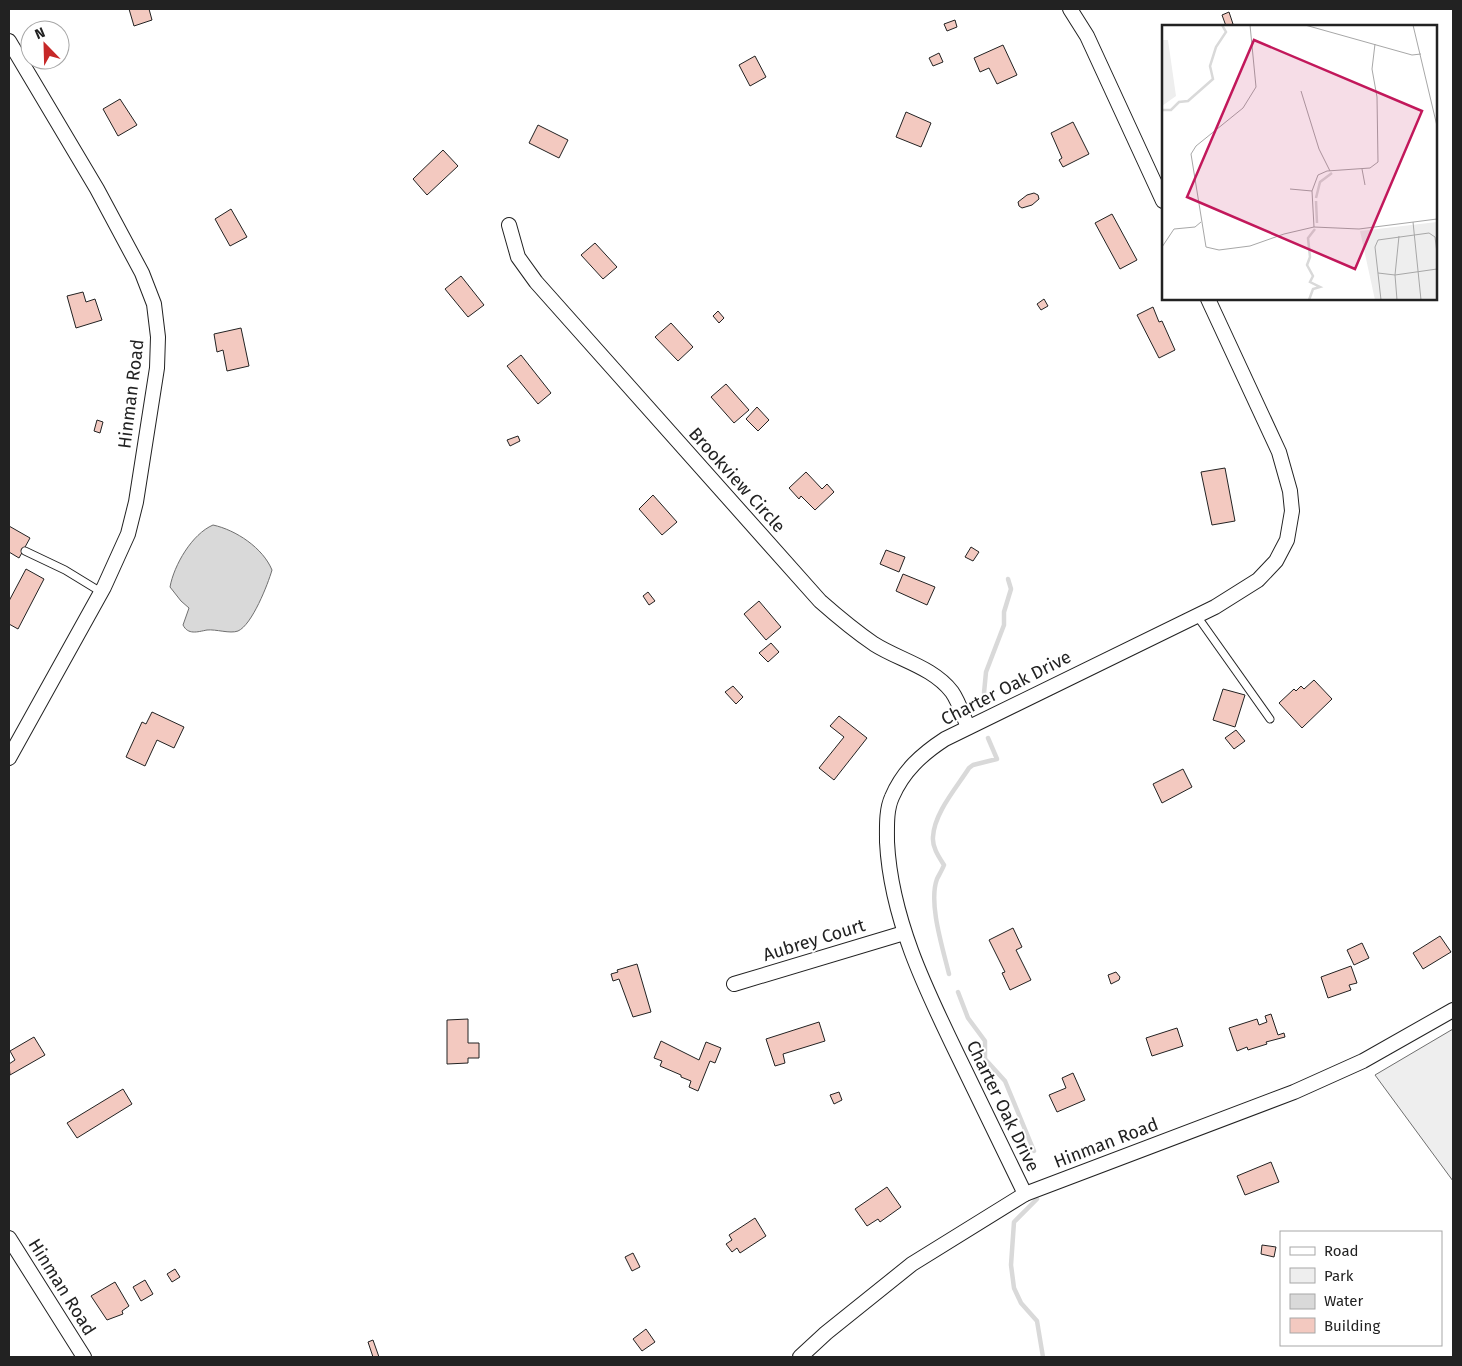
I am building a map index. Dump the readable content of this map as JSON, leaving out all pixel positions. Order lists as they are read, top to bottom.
{
  "streets": {
    "street": [
      "Hinman Road",
      "Brookview Circle",
      "Charter Oak Drive",
      "Aubrey Court"
    ]
  },
  "crossings": [
    ["Hinman Road", "Charter Oak Drive"],
    ["Brookview Circle", "Charter Oak Drive"],
    ["Charter Oak Drive", "Aubrey Court"]
  ],
  "legend": [
    "Road",
    "Park",
    "Water",
    "Building"
  ],
  "north": "top left"
}
